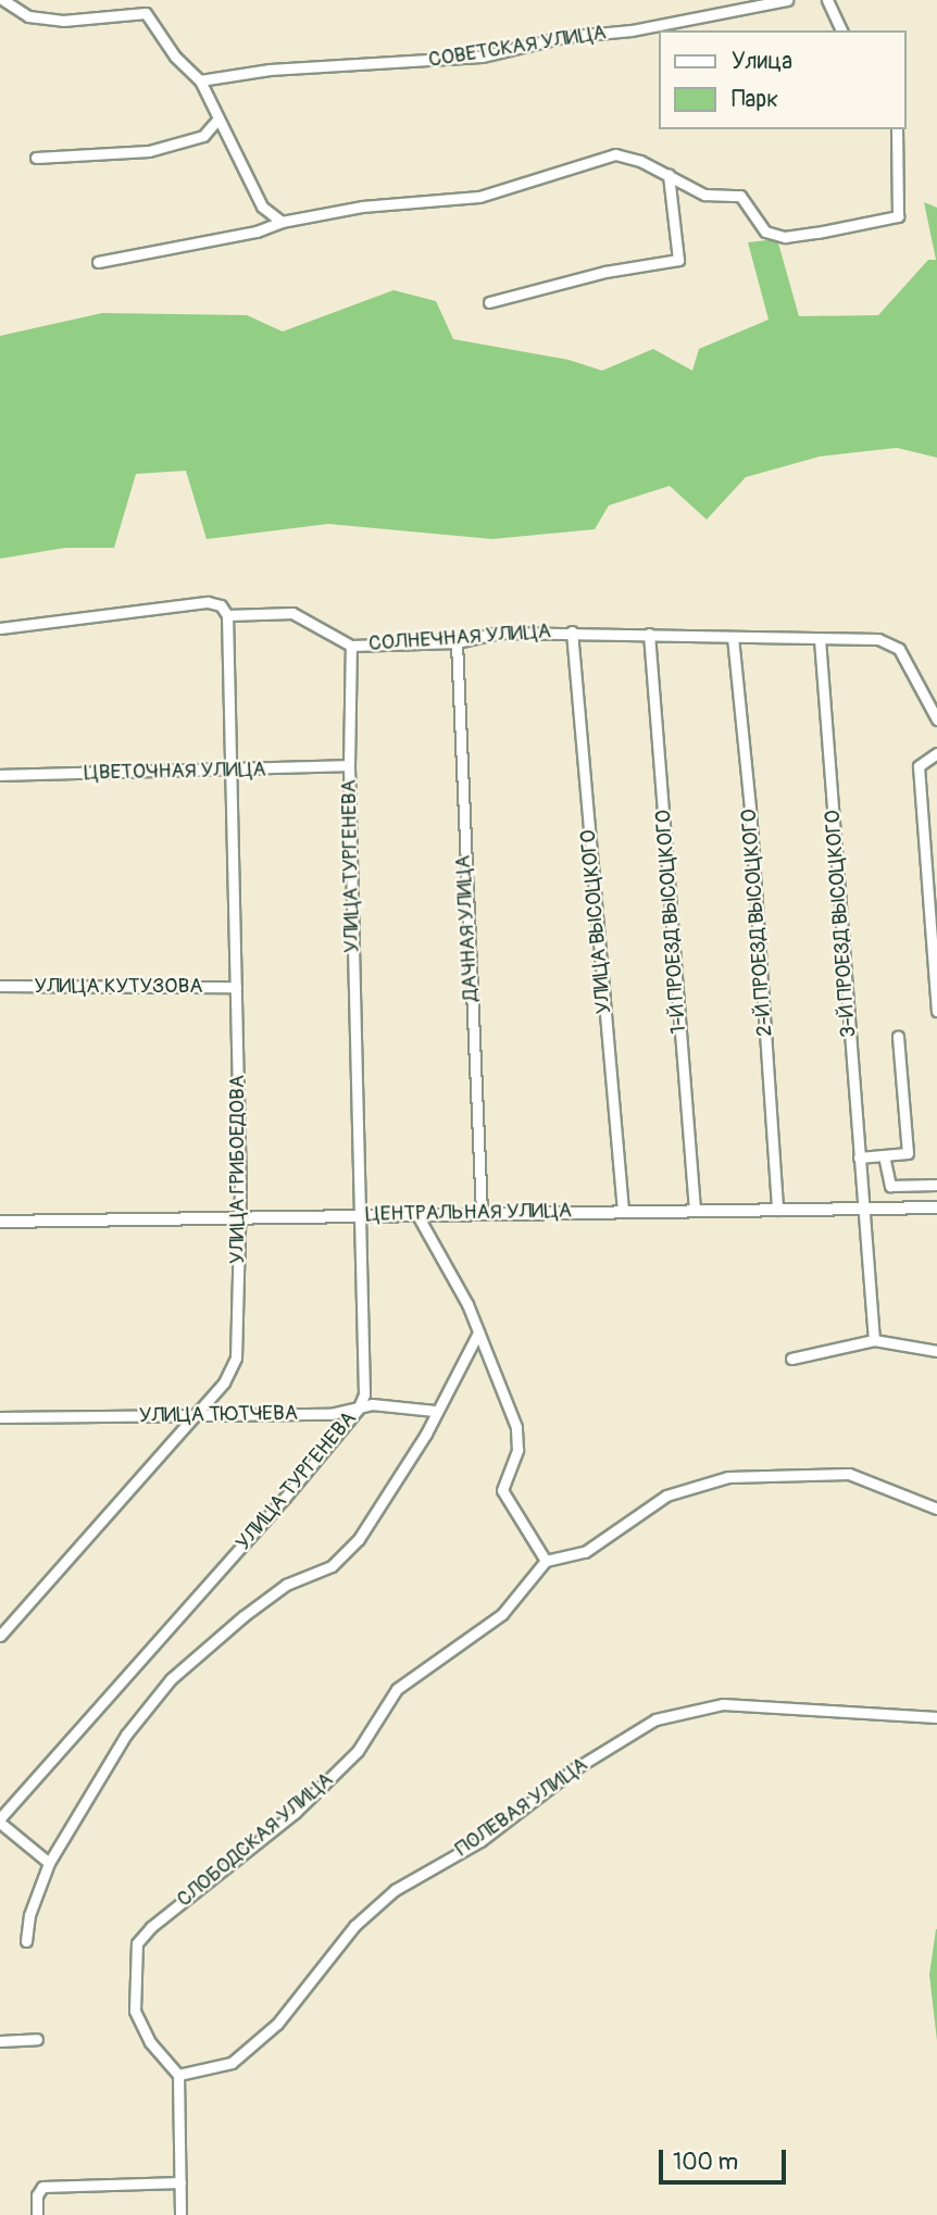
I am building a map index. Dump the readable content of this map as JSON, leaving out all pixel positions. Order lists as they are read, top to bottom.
{
  "streets": {
    "street": [
      "СОВЕТСКАЯ УЛИЦА",
      "СОЛНЕЧНАЯ УЛИЦА",
      "ЦВЕТОЧНАЯ УЛИЦА",
      "УЛИЦА ТУРГЕНЕВА",
      "УЛИЦА ВЫСОЦКОГО",
      "1-Й ПРОЕЗД ВЫСОЦКОГО",
      "2-Й ПРОЕЗД ВЫСОЦКОГО",
      "3-Й ПРОЕЗД ВЫСОЦКОГО",
      "ДАЧНАЯ УЛИЦА",
      "УЛИЦА КУТУЗОВА",
      "УЛИЦА ГРИБОЕДОВА",
      "ЦЕНТРАЛЬНАЯ УЛИЦА",
      "УЛИЦА ТЮТЧЕВА",
      "ПОЛЕВАЯ УЛИЦА",
      "СЛОБОДСКАЯ УЛИЦА"
    ]
  },
  "crossings": [
    ["СОЛНЕЧНАЯ УЛИЦА", "УЛИЦА ТУРГЕНЕВА"],
    ["СОЛНЕЧНАЯ УЛИЦА", "УЛИЦА ВЫСОЦКОГО"],
    ["СОЛНЕЧНАЯ УЛИЦА", "1-Й ПРОЕЗД ВЫСОЦКОГО"],
    ["СОЛНЕЧНАЯ УЛИЦА", "ДАЧНАЯ УЛИЦА"],
    ["СОЛНЕЧНАЯ УЛИЦА", "УЛИЦА ГРИБОЕДОВА"],
    ["ЦВЕТОЧНАЯ УЛИЦА", "УЛИЦА ТУРГЕНЕВА"],
    ["ЦВЕТОЧНАЯ УЛИЦА", "УЛИЦА ГРИБОЕДОВА"],
    ["УЛИЦА ТУРГЕНЕВА", "ЦЕНТРАЛЬНАЯ УЛИЦА"],
    ["УЛИЦА ТУРГЕНЕВА", "УЛИЦА ТЮТЧЕВА"],
    ["УЛИЦА ВЫСОЦКОГО", "ЦЕНТРАЛЬНАЯ УЛИЦА"],
    ["1-Й ПРОЕЗД ВЫСОЦКОГО", "ЦЕНТРАЛЬНАЯ УЛИЦА"],
    ["2-Й ПРОЕЗД ВЫСОЦКОГО", "ЦЕНТРАЛЬНАЯ УЛИЦА"],
    ["3-Й ПРОЕЗД ВЫСОЦКОГО", "ЦЕНТРАЛЬНАЯ УЛИЦА"],
    ["ДАЧНАЯ УЛИЦА", "ЦЕНТРАЛЬНАЯ УЛИЦА"],
    ["УЛИЦА КУТУЗОВА", "УЛИЦА ГРИБОЕДОВА"],
    ["УЛИЦА ГРИБОЕДОВА", "ЦЕНТРАЛЬНАЯ УЛИЦА"],
    ["УЛИЦА ГРИБОЕДОВА", "УЛИЦА ТЮТЧЕВА"],
    ["ПОЛЕВАЯ УЛИЦА", "СЛОБОДСКАЯ УЛИЦА"]
  ],
  "legend": ["Улица", "Парк"],
  "scale_bar": "100 m"
}
